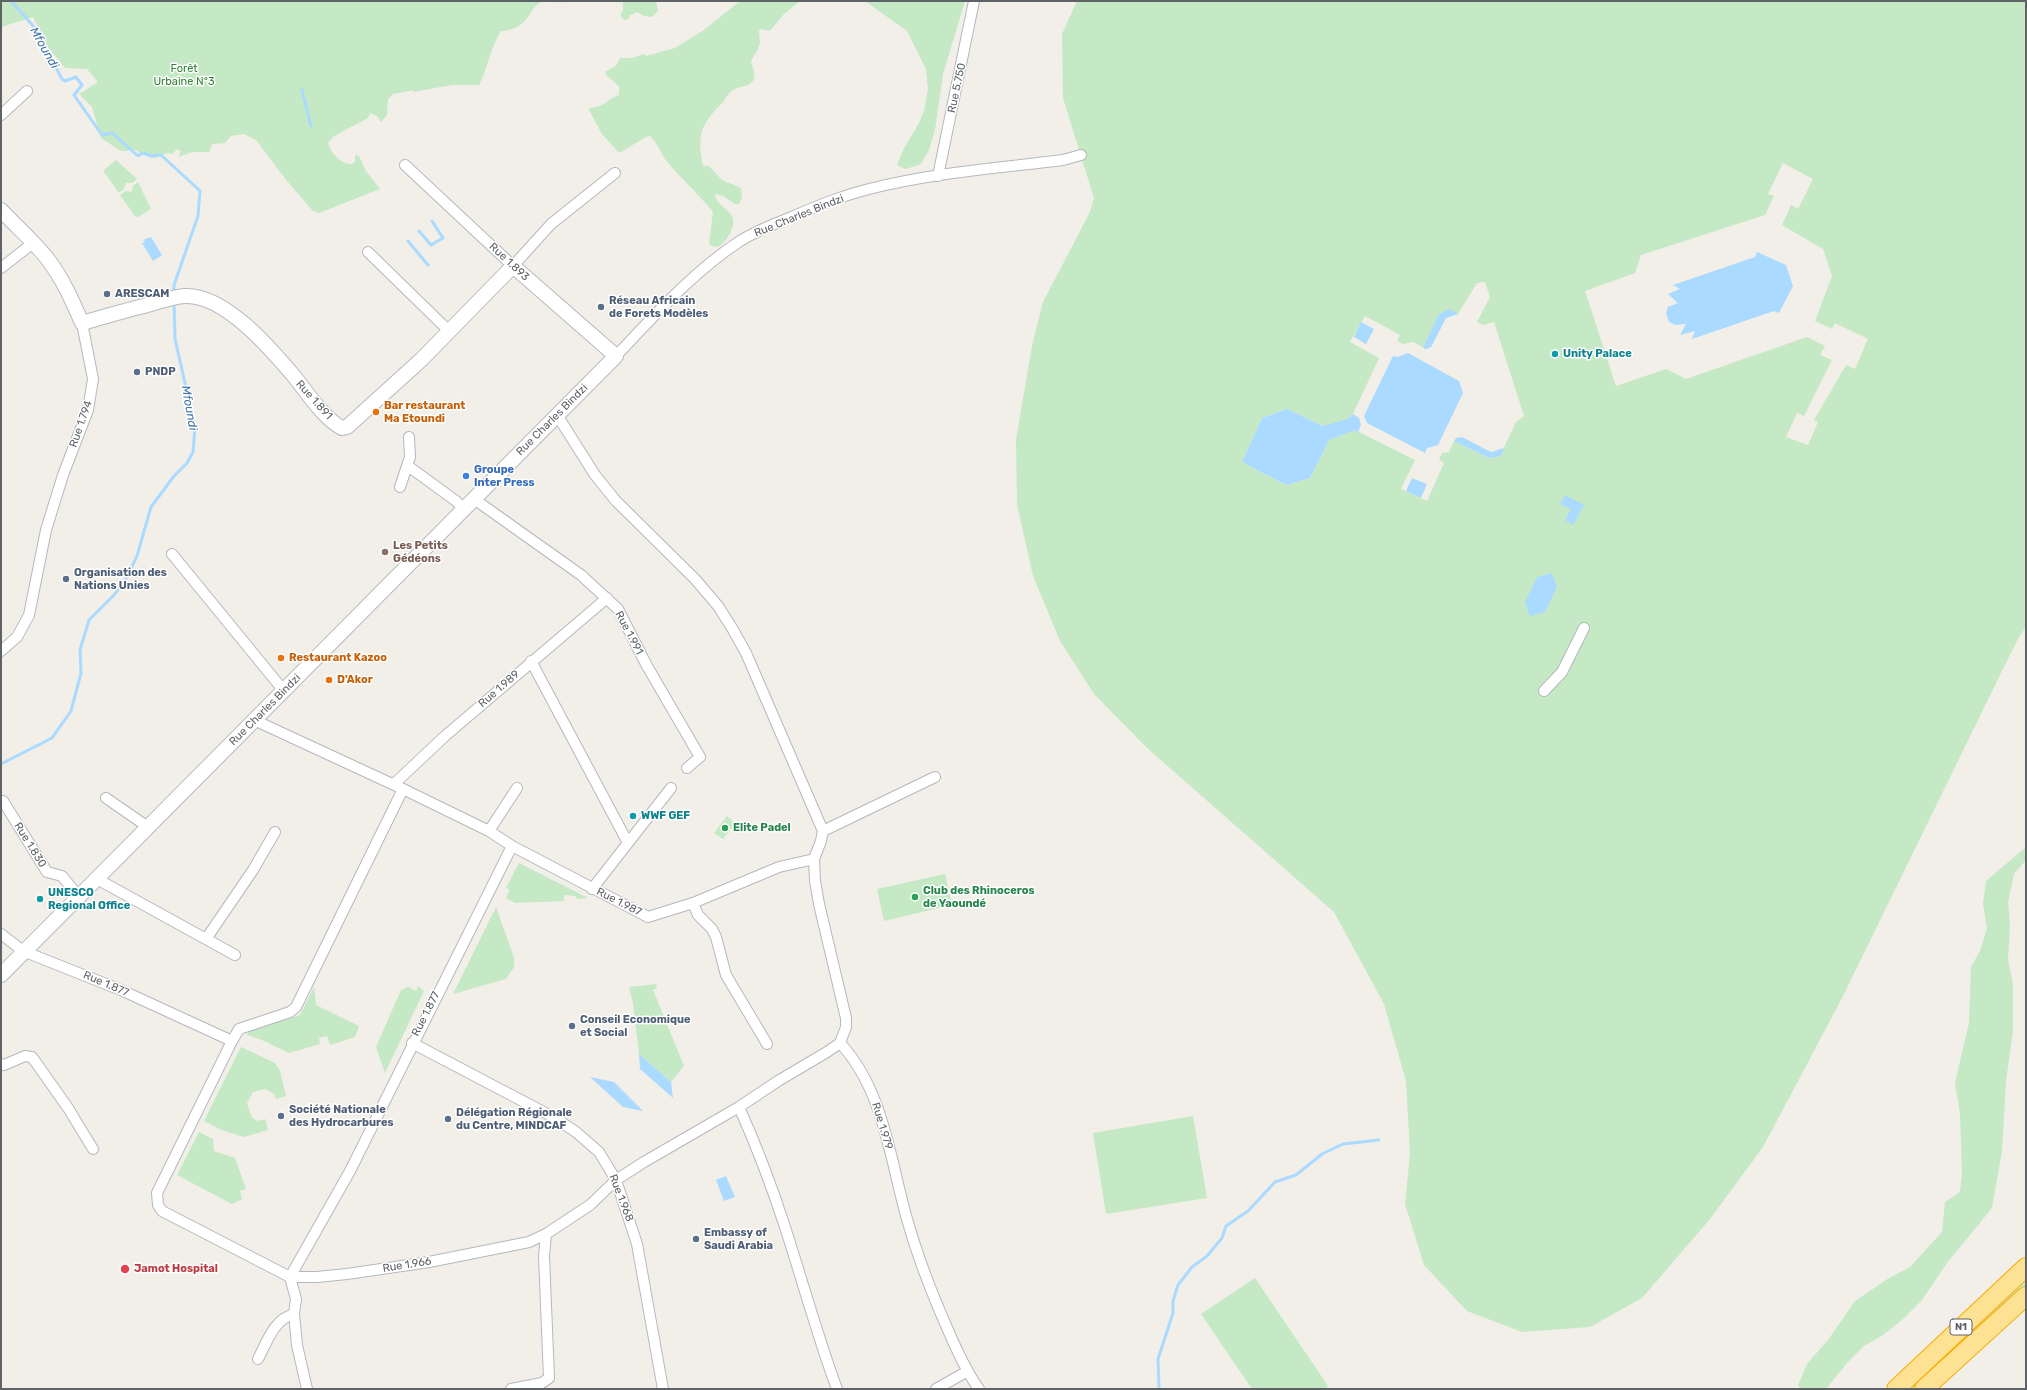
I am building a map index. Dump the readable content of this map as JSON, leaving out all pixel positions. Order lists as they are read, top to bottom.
{
  "streets": {
    "highway": ["N1"],
    "street": [
      "Rue 5.750",
      "Rue Charles Bindzi",
      "Rue 1.893",
      "Rue 1.891",
      "Rue 1.794",
      "Rue 1.991",
      "Rue 1.989",
      "Rue 1.830",
      "Rue 1.987",
      "Rue 1.877",
      "Rue 1.979",
      "Rue 1.968",
      "Rue 1.966"
    ]
  },
  "crossings": [
    ["Rue 5.750", "Rue Charles Bindzi"],
    ["Rue Charles Bindzi", "Rue 1.893"],
    ["Rue Charles Bindzi", "Rue 1.991"],
    ["Rue Charles Bindzi", "Rue 1.830"],
    ["Rue Charles Bindzi", "Rue 1.877"],
    ["Rue 1.893", "Rue 1.891"],
    ["Rue 1.891", "Rue 1.794"],
    ["Rue 1.991", "Rue 1.989"],
    ["Rue 1.987", "Rue 1.877"],
    ["Rue 1.877", "Rue 1.968"],
    ["Rue 1.877", "Rue 1.966"],
    ["Rue 1.979", "Rue 1.966"],
    ["Rue 1.968", "Rue 1.966"]
  ],
  "water": ["Mfoundi"],
  "parks": ["Forêt Urbaine N°3"],
  "places": [
    "ARESCAM",
    "Réseau Africain de Forets Modèles",
    "Unity Palace",
    "PNDP",
    "Bar restaurant Ma Etoundi",
    "Groupe Inter Press",
    "Les Petits Gédéons",
    "Organisation des Nations Unies",
    "Restaurant Kazoo",
    "D'Akor",
    "WWF GEF",
    "Elite Padel",
    "Club des Rhinoceros de Yaoundé",
    "UNESCO Regional Office",
    "Conseil Economique et Social",
    "Société Nationale des Hydrocarbures",
    "Délégation Régionale du Centre, MINDCAF",
    "Embassy of Saudi Arabia",
    "Jamot Hospital"
  ]
}
